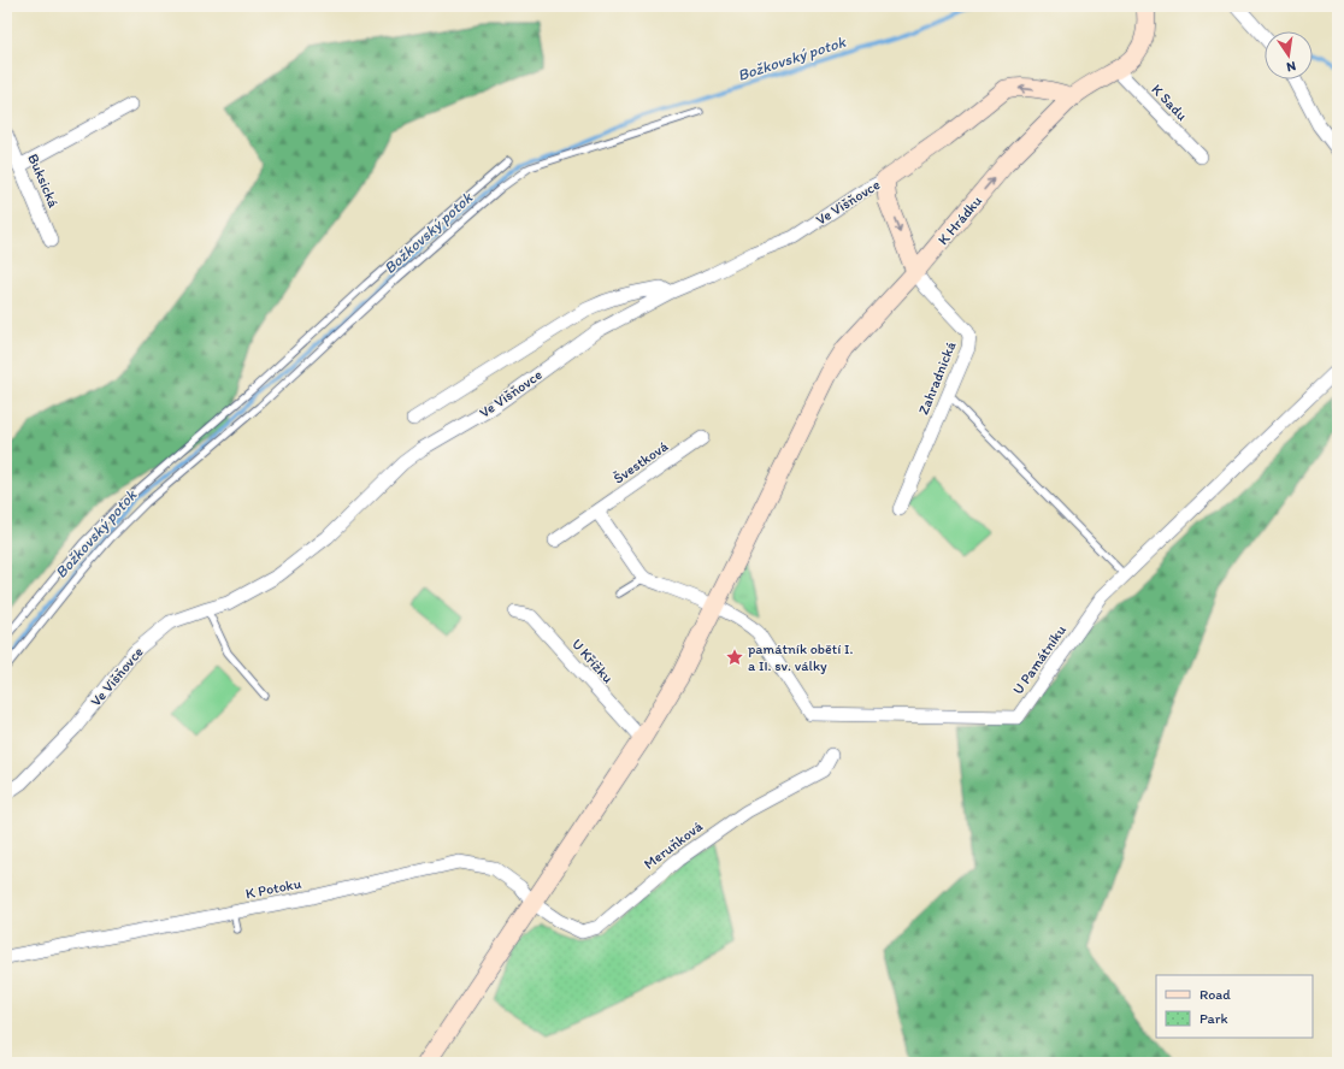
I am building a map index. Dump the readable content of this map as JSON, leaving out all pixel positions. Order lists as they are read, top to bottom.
{
  "streets": {
    "street": [
      "K Sadu",
      "Buksická",
      "Ve Višňovce",
      "K Hrádku",
      "Zahradnická",
      "Švestková",
      "U Památníku",
      "U Křížku",
      "Meruňková",
      "K Potoku"
    ]
  },
  "crossings": [
    ["K Sadu", "K Hrádku"],
    ["Ve Višňovce", "K Hrádku"],
    ["K Hrádku", "Zahradnická"],
    ["K Hrádku", "U Památníku"],
    ["K Hrádku", "U Křížku"],
    ["K Hrádku", "Meruňková"],
    ["K Hrádku", "K Potoku"],
    ["Meruňková", "K Potoku"]
  ],
  "water": ["Božkovský potok"],
  "places": {
    "place": ["památník obětí I. a II. sv. války"]
  },
  "legend": ["Road", "Park"],
  "north": "bottom"
}
